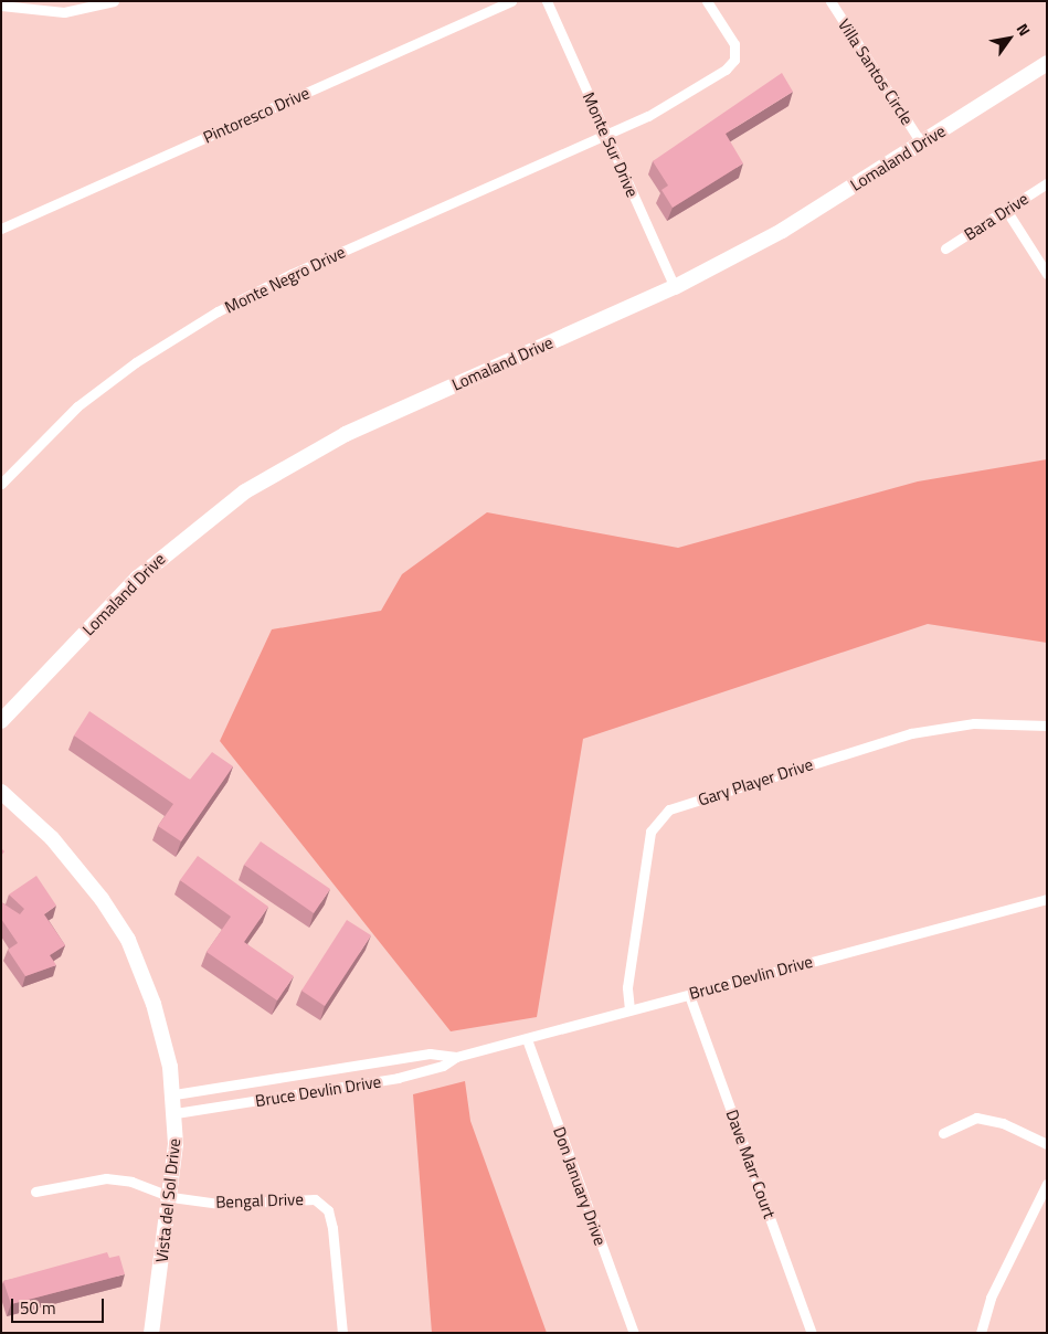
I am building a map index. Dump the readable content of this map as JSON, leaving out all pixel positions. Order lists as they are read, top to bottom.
{
  "streets": {
    "street": [
      "Villa Santos Circle",
      "Pintoresco Drive",
      "Monte Sur Drive",
      "Lomaland Drive",
      "Bara Drive",
      "Monte Negro Drive",
      "Gary Player Drive",
      "Bruce Devlin Drive",
      "Dave Marr Court",
      "Don January Drive",
      "Vista del Sol Drive",
      "Bengal Drive"
    ]
  },
  "crossings": [
    ["Villa Santos Circle", "Lomaland Drive"],
    ["Monte Sur Drive", "Lomaland Drive"],
    ["Monte Sur Drive", "Monte Negro Drive"],
    ["Gary Player Drive", "Bruce Devlin Drive"],
    ["Bruce Devlin Drive", "Dave Marr Court"],
    ["Bruce Devlin Drive", "Don January Drive"],
    ["Bruce Devlin Drive", "Vista del Sol Drive"],
    ["Vista del Sol Drive", "Bengal Drive"]
  ],
  "scale_bar": "50 m",
  "north": "top right"
}
